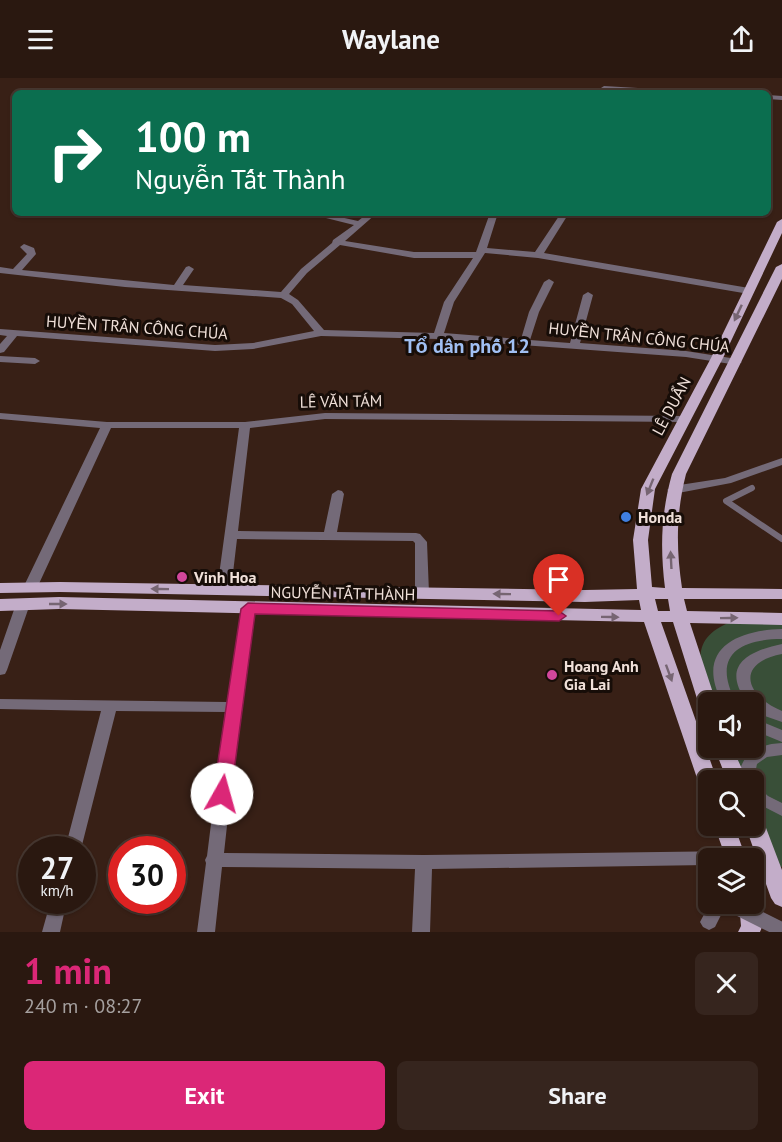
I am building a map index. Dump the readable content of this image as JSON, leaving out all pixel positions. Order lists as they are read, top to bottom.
{
  "streets": {
    "main road": ["LÊ DUẨN", "NGUYỄN TẤT THÀNH"],
    "street": ["HUYỀN TRÂN CÔNG CHÚA", "LÊ VĂN TÁM"]
  },
  "crossings": [
    ["HUYỀN TRÂN CÔNG CHÚA", "LÊ DUẨN"],
    ["LÊ VĂN TÁM", "LÊ DUẨN"],
    ["LÊ DUẨN", "NGUYỄN TẤT THÀNH"]
  ],
  "districts": ["Tổ dân phố 12"],
  "places": ["Honda", "Vinh Hoa", "Hoang Anh Gia Lai"],
  "page": {
    "header": "Waylane",
    "turn": ["100 m", "Nguyễn Tất Thành"],
    "speed": "27 km/h",
    "limit": "30",
    "heading": ["1 min", "240 m · 08:27"],
    "buttons": ["Exit", "Share"]
  }
}
